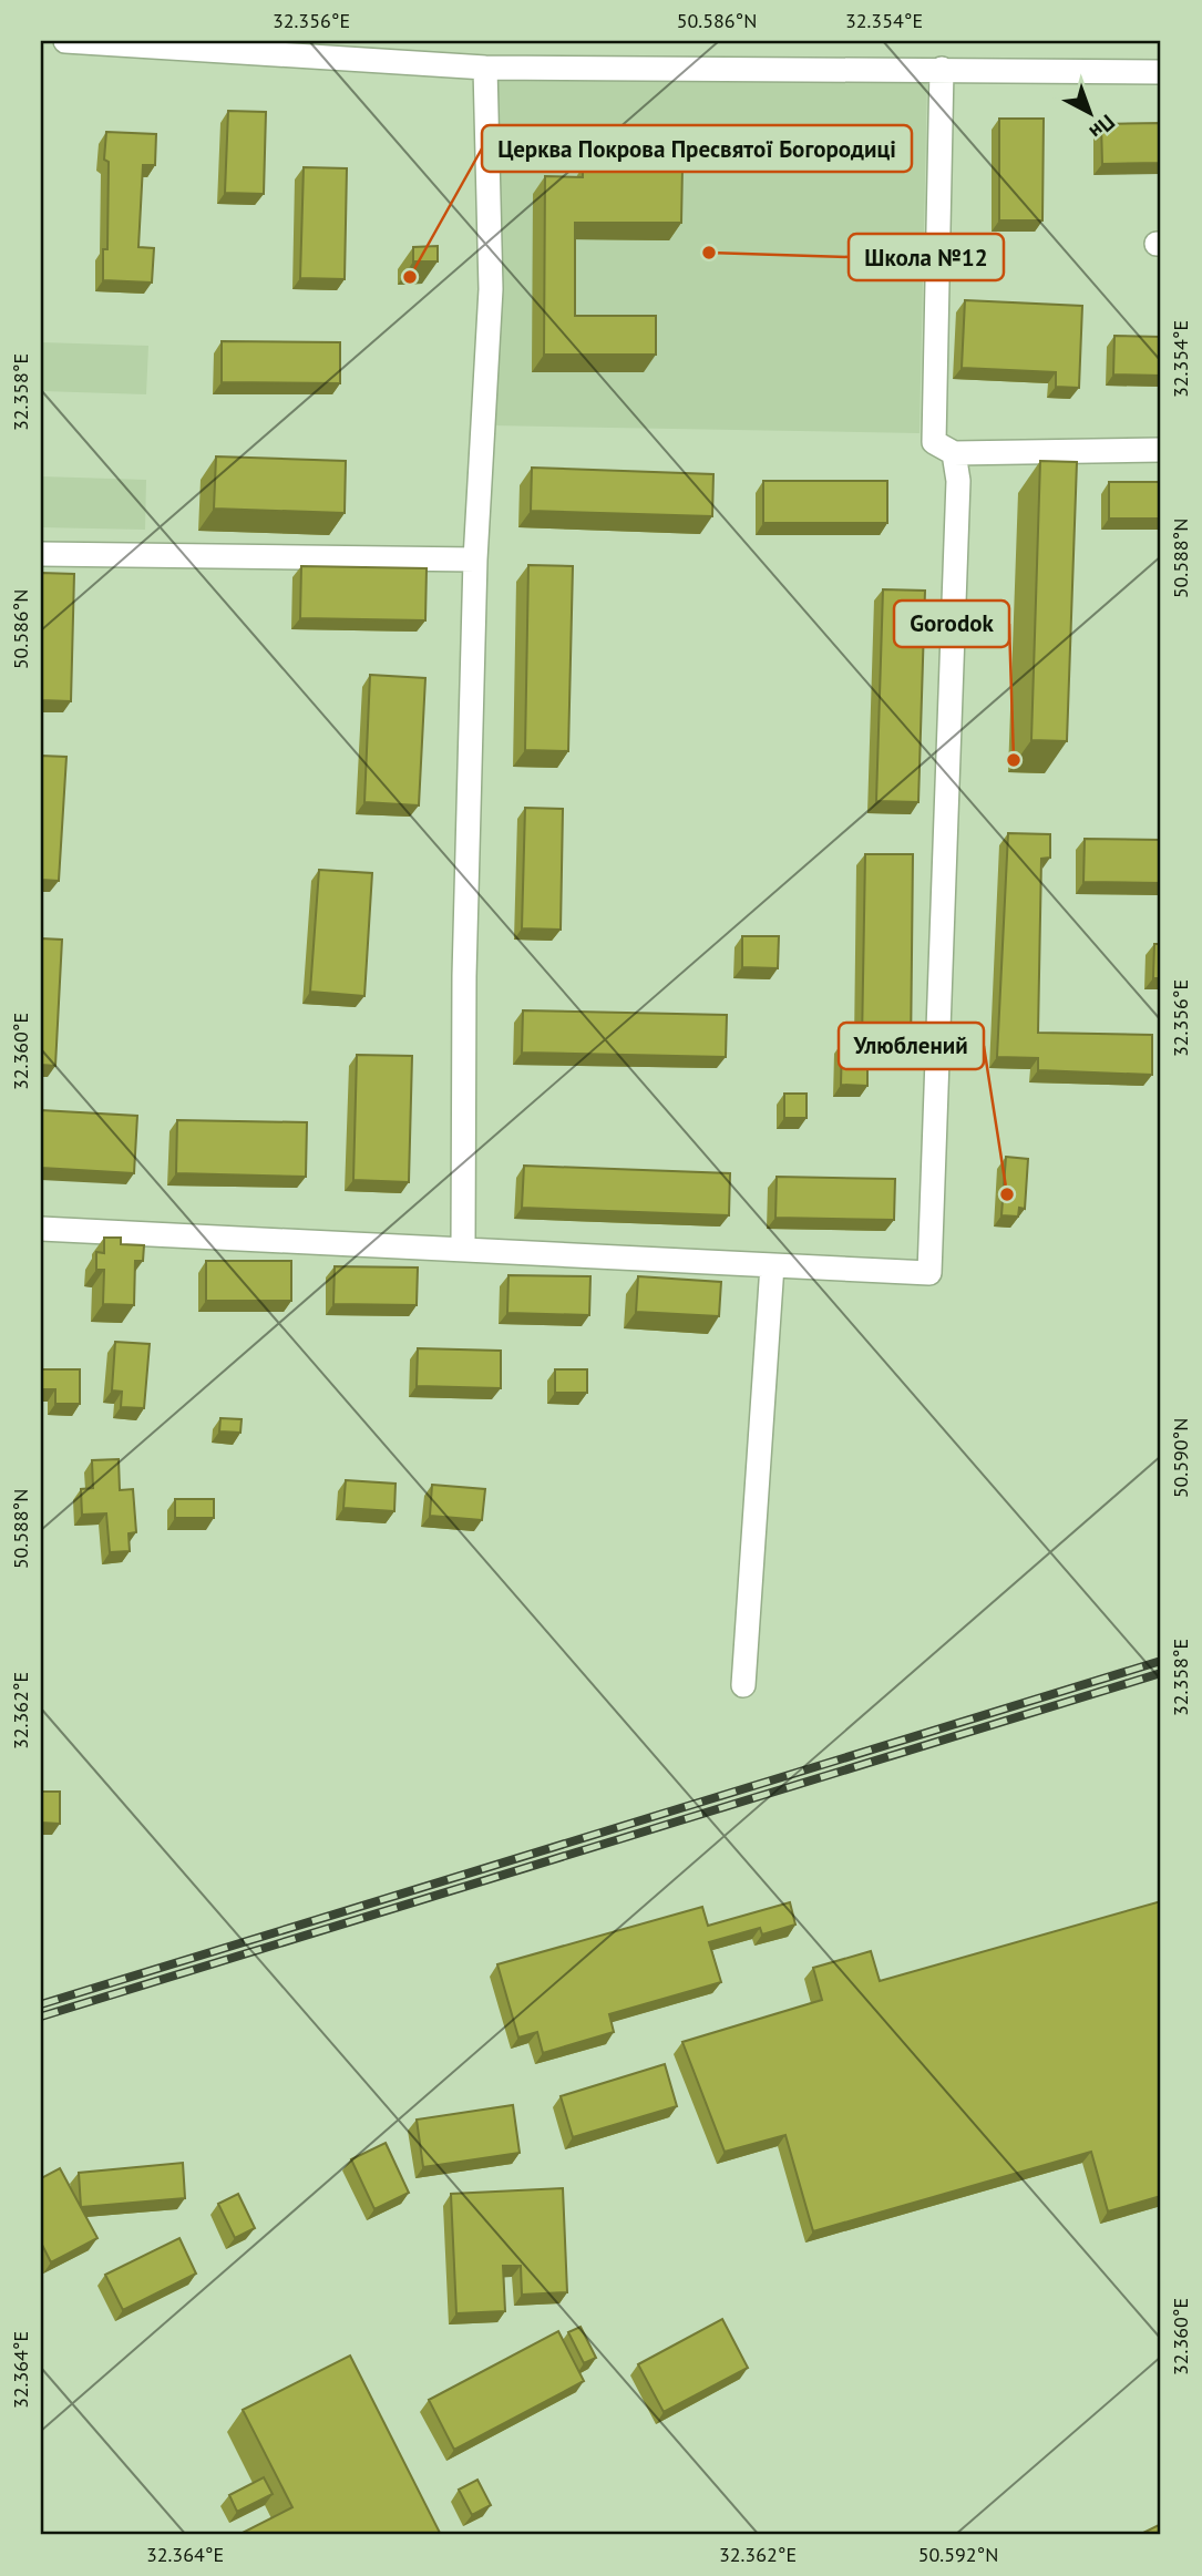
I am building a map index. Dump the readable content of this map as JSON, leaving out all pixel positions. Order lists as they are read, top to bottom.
{
  "places": [
    "Школа №12",
    "Церква Покрова Пресвятої Богородиці",
    "Gorodok",
    "Улюблений"
  ],
  "north": "bottom right",
  "coordinates": [
    "32.356°E",
    "50.586°N",
    "32.354°E",
    "32.358°E",
    "50.588°N",
    "32.360°E",
    "50.590°N",
    "32.362°E",
    "32.364°E",
    "50.592°N"
  ]
}
